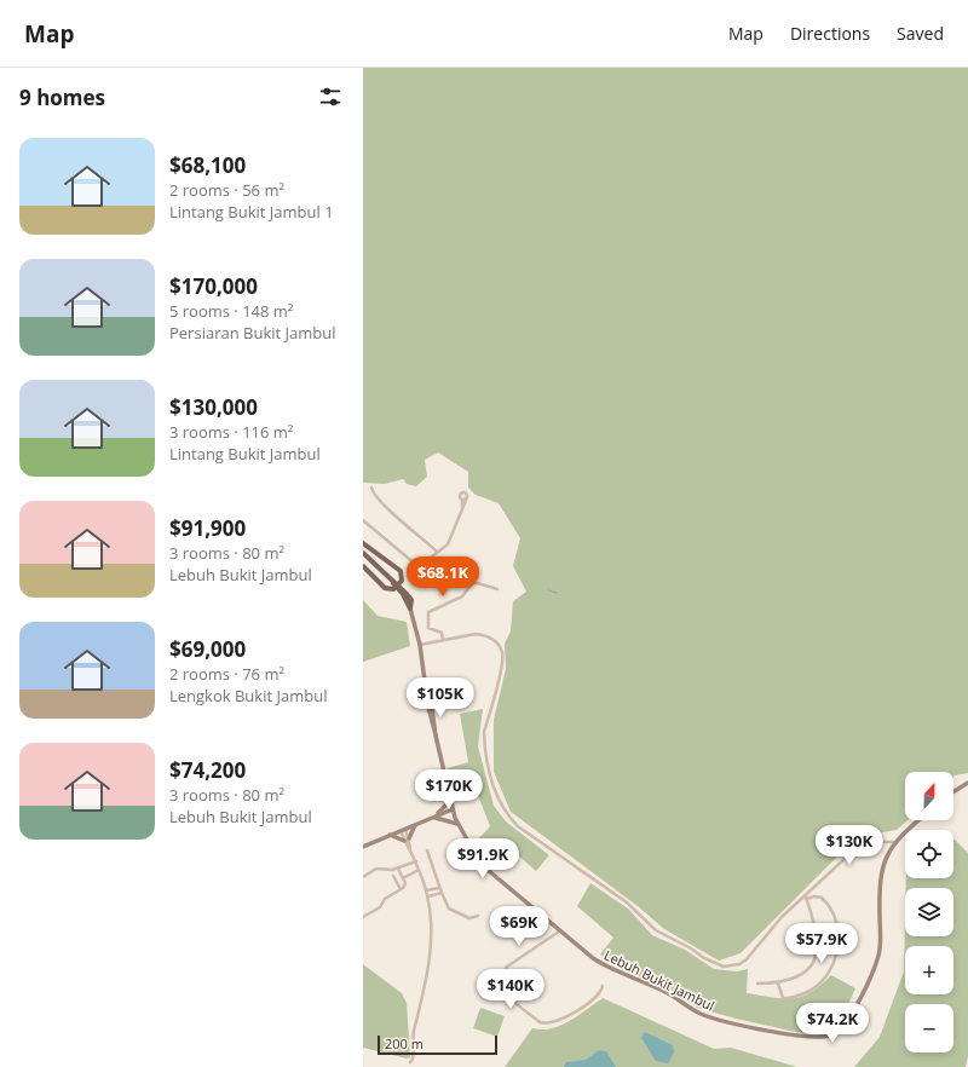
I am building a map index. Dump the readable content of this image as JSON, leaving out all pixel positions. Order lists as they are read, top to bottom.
{
  "streets": {
    "main road": ["Lebuh Bukit Jambul"]
  },
  "scale_bar": "200 m",
  "north": "top",
  "page": {
    "header": "Map",
    "nav": ["Map", "Directions", "Saved"],
    "heading": "9 homes",
    "list": [
      {
        "name": "$68,100",
        "note": "2 rooms · 56 m² · Lintang Bukit Jambul 1"
      },
      {
        "name": "$170,000",
        "note": "5 rooms · 148 m² · Persiaran Bukit Jambul"
      },
      {
        "name": "$130,000",
        "note": "3 rooms · 116 m² · Lintang Bukit Jambul"
      },
      {
        "name": "$91,900",
        "note": "3 rooms · 80 m² · Lebuh Bukit Jambul"
      },
      {
        "name": "$69,000",
        "note": "2 rooms · 76 m² · Lengkok Bukit Jambul"
      },
      {
        "name": "$74,200",
        "note": "3 rooms · 80 m² · Lebuh Bukit Jambul"
      }
    ],
    "price": [
      "$68.1K",
      "$105K",
      "$170K",
      "$130K",
      "$91.9K",
      "$69K",
      "$57.9K",
      "$140K",
      "$74.2K"
    ],
    "map_buttons": ["+", "−"],
    "scale": "200 m"
  }
}
